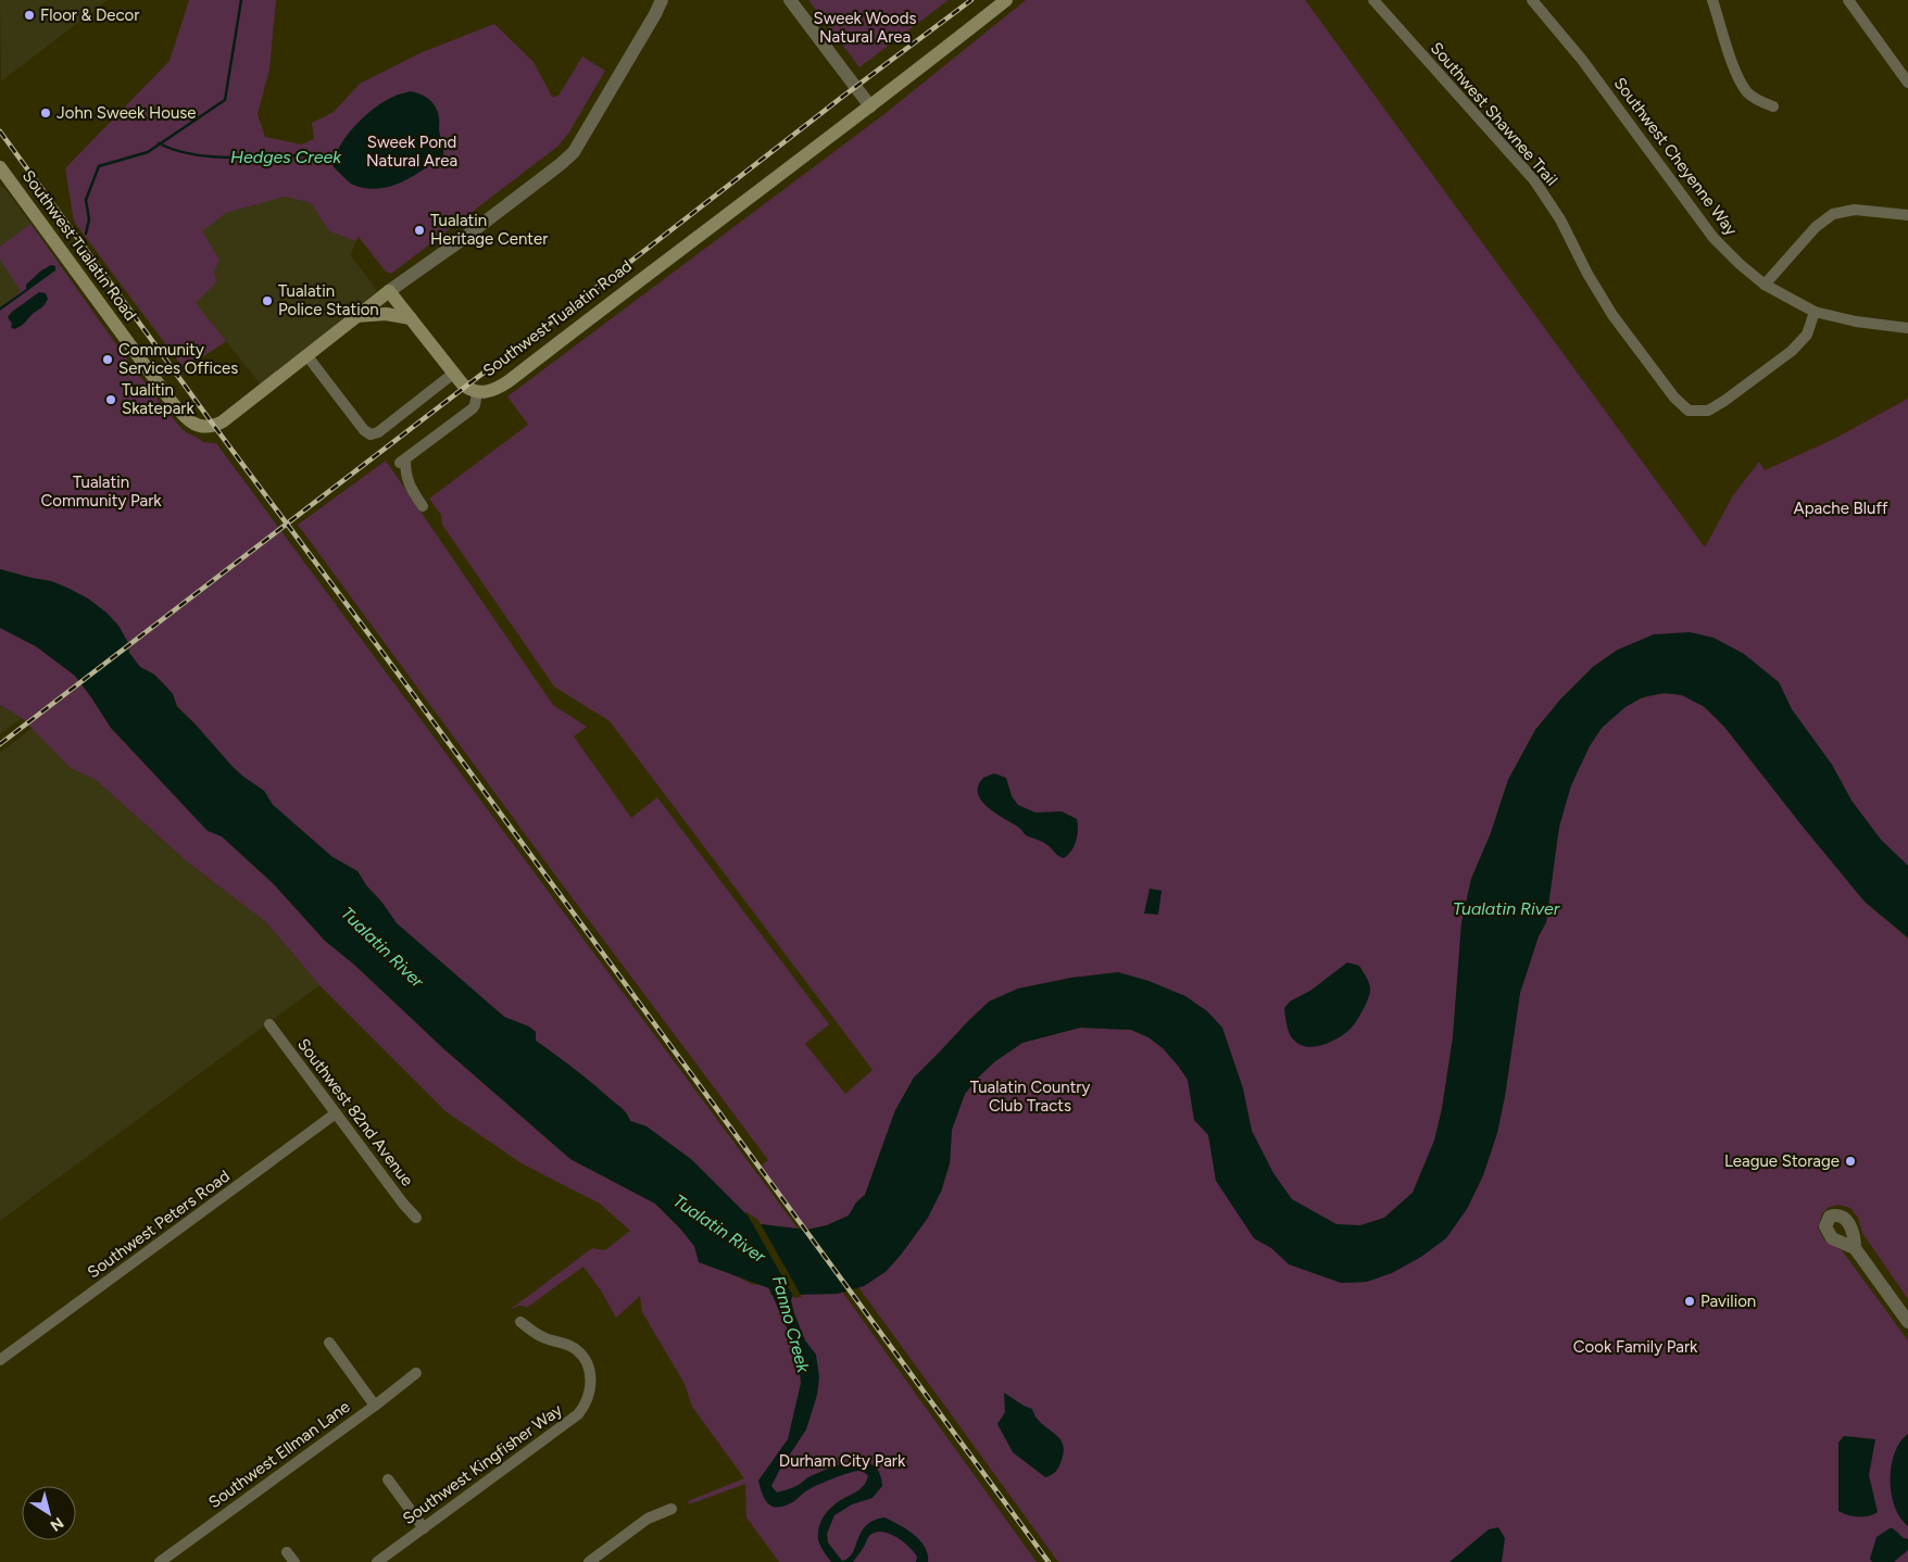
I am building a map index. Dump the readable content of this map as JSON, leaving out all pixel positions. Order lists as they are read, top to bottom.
{
  "streets": {
    "main road": ["Southwest Tualatin Road"],
    "street": [
      "Southwest Shawnee Trail",
      "Southwest Cheyenne Way",
      "Southwest 82nd Avenue",
      "Southwest Peters Road",
      "Southwest Ellman Lane",
      "Southwest Kingfisher Way"
    ]
  },
  "crossings": [
    ["Southwest Shawnee Trail", "Southwest Cheyenne Way"],
    ["Southwest 82nd Avenue", "Southwest Peters Road"]
  ],
  "water": ["Hedges Creek", "Tualatin River", "Fanno Creek"],
  "parks": [
    "Sweek Woods Natural Area",
    "Sweek Pond Natural Area",
    "Tualatin Community Park",
    "Apache Bluff",
    "Tualatin Country Club Tracts",
    "Cook Family Park",
    "Durham City Park"
  ],
  "places": [
    "Floor & Decor",
    "John Sweek House",
    "Tualatin Heritage Center",
    "Tualatin Police Station",
    "Community Services Offices",
    "Tualitin Skatepark",
    "League Storage",
    "Pavilion"
  ],
  "north": "bottom right"
}
